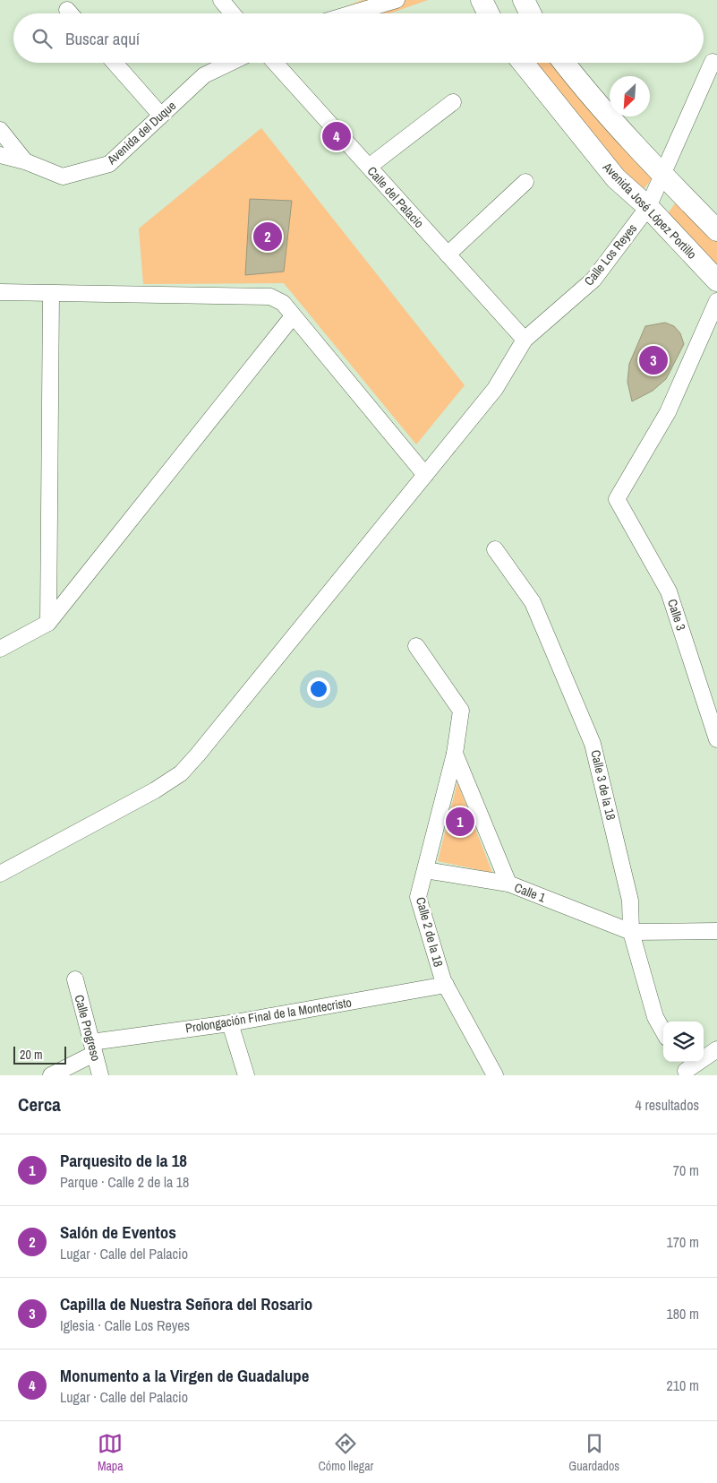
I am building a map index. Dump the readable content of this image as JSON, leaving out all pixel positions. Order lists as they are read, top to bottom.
{
  "streets": {
    "main road": ["Avenida José López Portillo"],
    "street": [
      "Avenida del Duque",
      "Calle del Palacio",
      "Calle Los Reyes",
      "Calle 3",
      "Calle 3 de la 18",
      "Calle 1",
      "Calle 2 de la 18",
      "Prolongación Final de la Montecristo",
      "Calle Progreso"
    ]
  },
  "crossings": [
    ["Calle del Palacio", "Calle Los Reyes"],
    ["Avenida José López Portillo", "Calle Los Reyes"],
    ["Calle 3 de la 18", "Calle 1"],
    ["Calle 1", "Calle 2 de la 18"],
    ["Calle 2 de la 18", "Prolongación Final de la Montecristo"],
    ["Prolongación Final de la Montecristo", "Calle Progreso"]
  ],
  "scale_bar": "20 m",
  "north": "bottom left",
  "page": {
    "search": "Buscar aquí",
    "pins": [
      "4",
      "2",
      "3",
      "1"
    ],
    "scale": "20 m",
    "heading": ["Cerca", "4 resultados"],
    "list": [
      {
        "mark": "1",
        "name": "Parquesito de la 18",
        "note": "Parque · Calle 2 de la 18",
        "value": "70 m"
      },
      {
        "mark": "2",
        "name": "Salón de Eventos",
        "note": "Lugar · Calle del Palacio",
        "value": "170 m"
      },
      {
        "mark": "3",
        "name": "Capilla de Nuestra Señora del Rosario",
        "note": "Iglesia · Calle Los Reyes",
        "value": "180 m"
      },
      {
        "mark": "4",
        "name": "Monumento a la Virgen de Guadalupe",
        "note": "Lugar · Calle del Palacio",
        "value": "210 m"
      }
    ],
    "nav": ["Mapa", "Cómo llegar", "Guardados"]
  }
}
